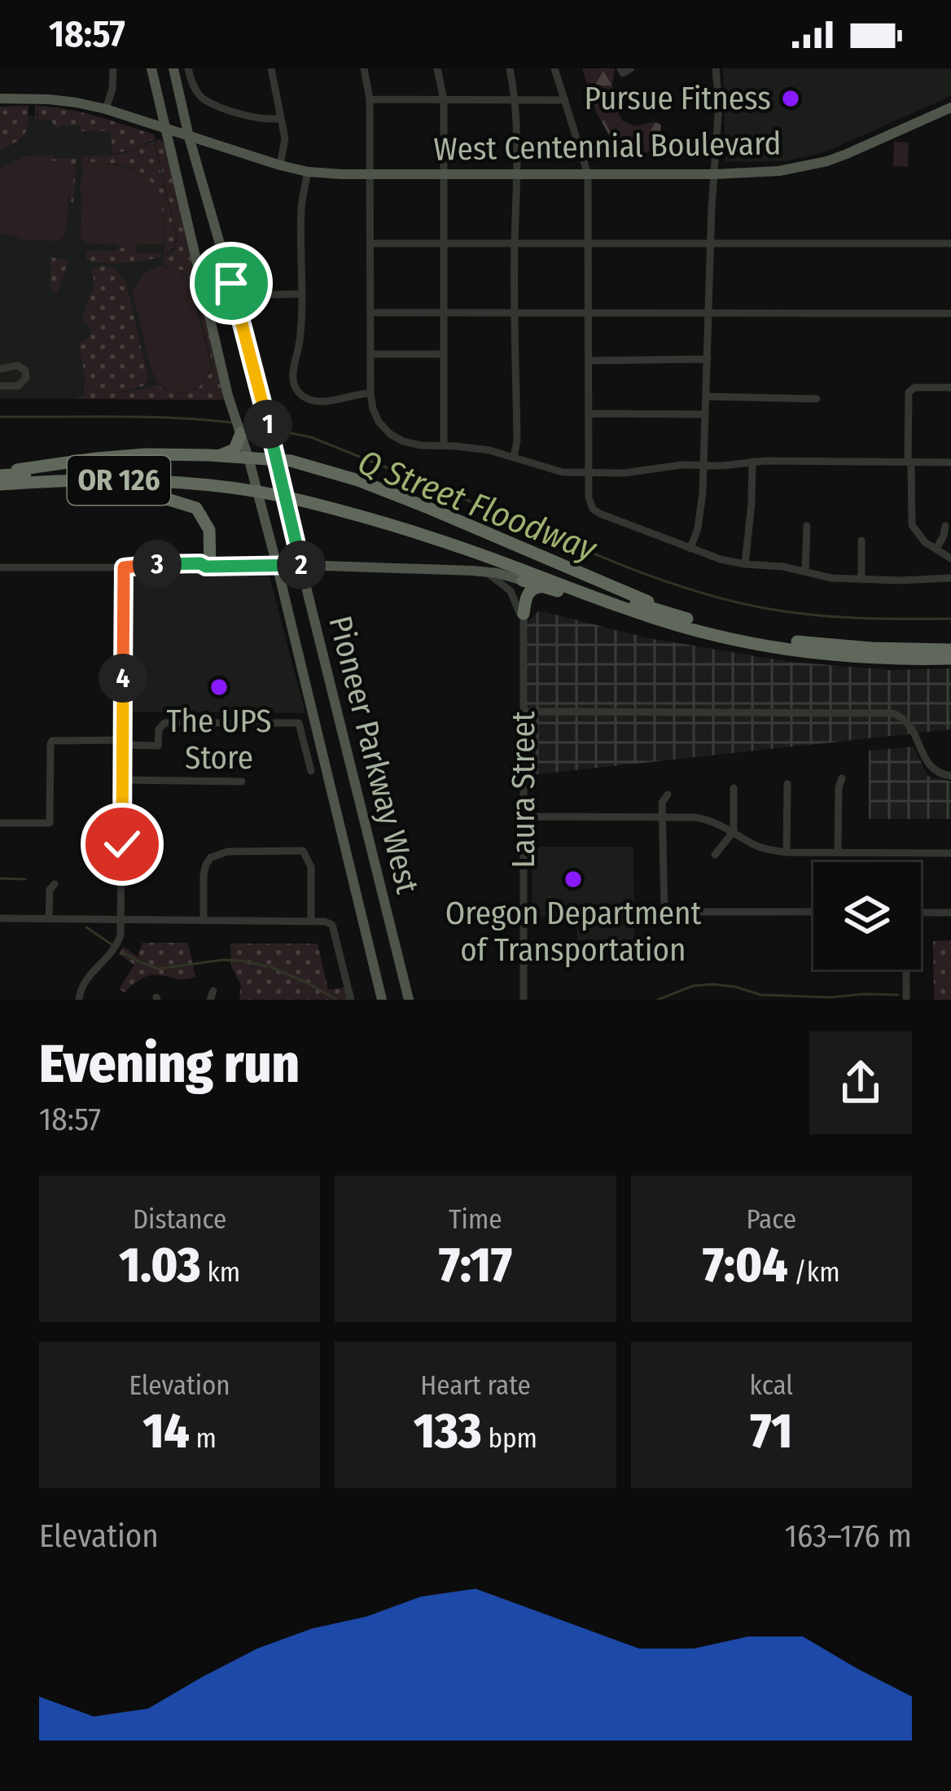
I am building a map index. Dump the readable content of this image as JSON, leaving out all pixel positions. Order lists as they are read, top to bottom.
{
  "streets": {
    "highway": ["OR 126"],
    "main road": ["West Centennial Boulevard", "Pioneer Parkway West"],
    "street": ["Laura Street"]
  },
  "crossings": [
    ["West Centennial Boulevard", "Pioneer Parkway West"]
  ],
  "water": ["Q Street Floodway"],
  "places": ["Pursue Fitness", "The UPS Store", "Oregon Department of Transportation"],
  "page": {
    "status": "18:57",
    "pins": [
      "1",
      "3",
      "2",
      "4"
    ],
    "heading": ["Evening run", "18:57"],
    "stats": [
      ["Distance", "1.03 km"],
      ["Time", "7:17"],
      ["Pace", "7:04 /km"],
      ["Elevation", "14 m"],
      ["Heart rate", "133 bpm"],
      ["kcal", "71"]
    ],
    "chart": ["Elevation", "163–176 m"]
  }
}
